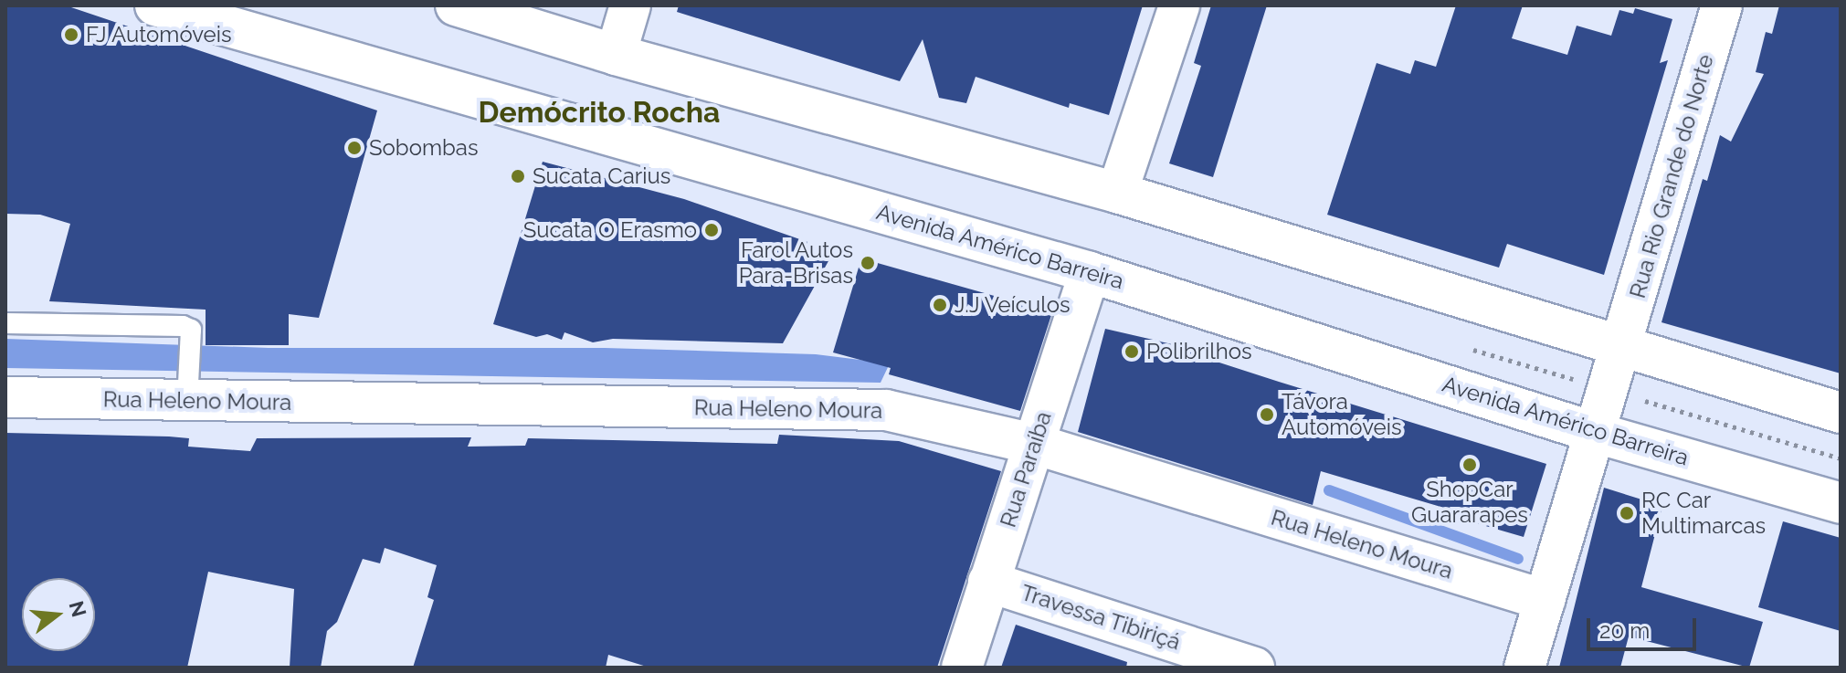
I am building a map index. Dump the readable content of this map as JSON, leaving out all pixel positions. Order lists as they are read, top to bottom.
{
  "streets": {
    "street": [
      "Rua Rio Grande do Norte",
      "Avenida Américo Barreira",
      "Rua Heleno Moura",
      "Rua Paraíba",
      "Travessa Tibiriçá"
    ]
  },
  "crossings": [
    ["Rua Rio Grande do Norte", "Avenida Américo Barreira"],
    ["Rua Rio Grande do Norte", "Rua Heleno Moura"],
    ["Avenida Américo Barreira", "Rua Paraíba"],
    ["Rua Heleno Moura", "Rua Paraíba"],
    ["Rua Paraíba", "Travessa Tibiriçá"]
  ],
  "districts": ["Demócrito Rocha"],
  "places": [
    "FJ Automóveis",
    "Sobombas",
    "Sucata Carius",
    "Sucata O Erasmo",
    "Farol Autos Para-Brisas",
    "J.J Veículos",
    "Polibrilhos",
    "Távora Automóveis",
    "ShopCar Guararapes",
    "RC Car Multimarcas"
  ],
  "scale_bar": "20 m",
  "north": "right"
}
